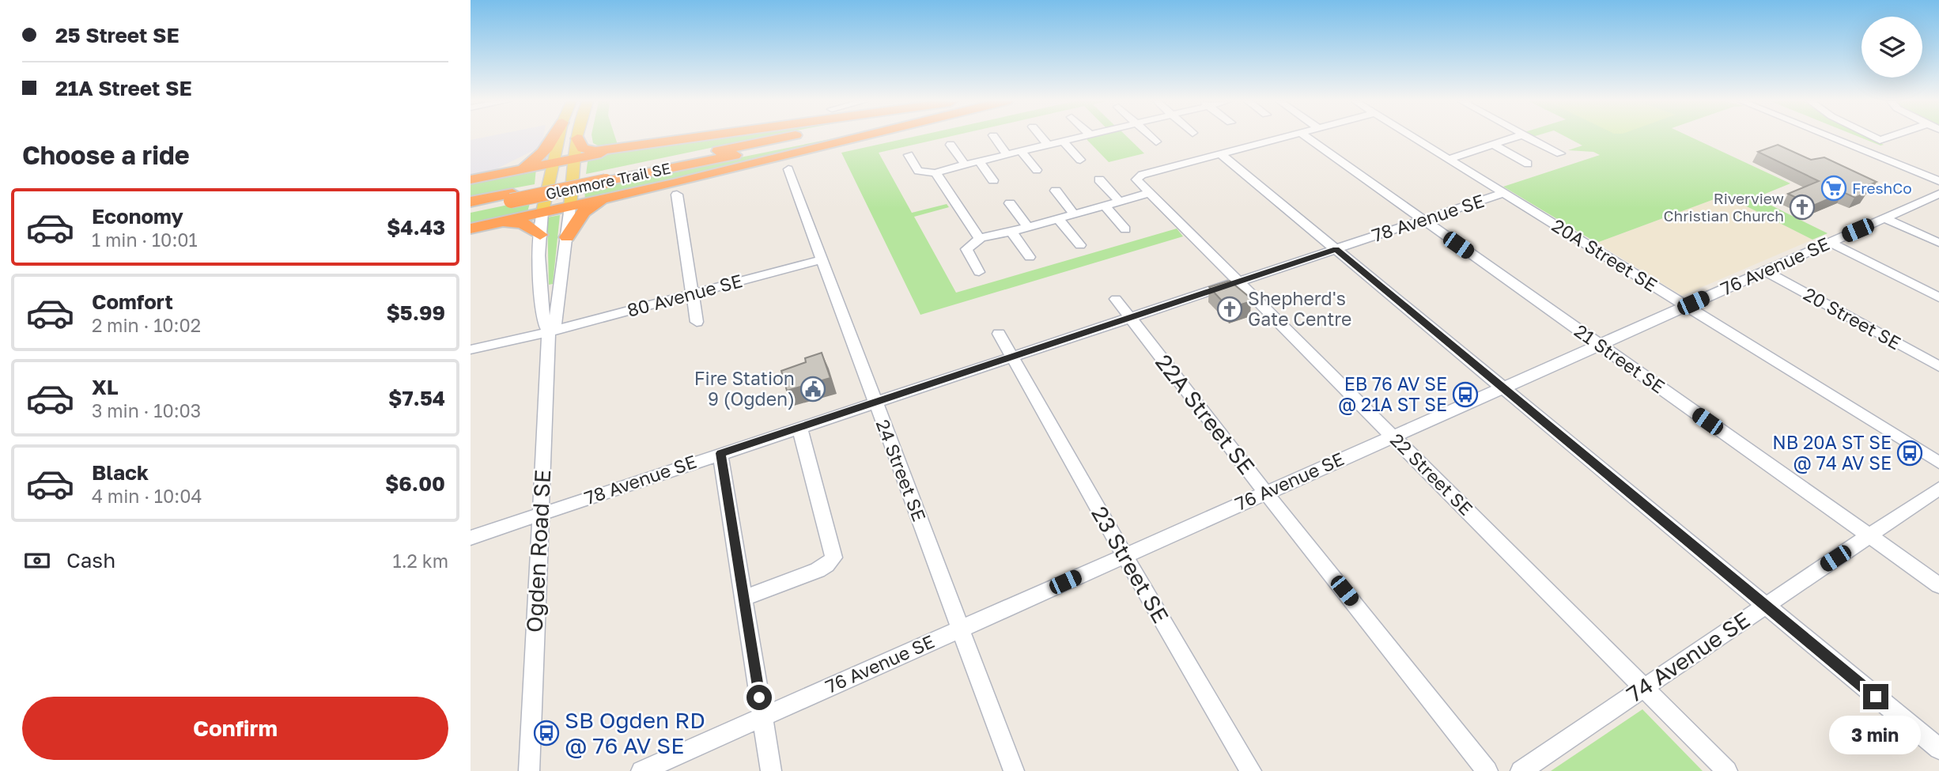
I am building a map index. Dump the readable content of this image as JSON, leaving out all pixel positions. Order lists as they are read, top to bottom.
{
  "streets": {
    "highway": ["Glenmore Trail SE"],
    "street": [
      "78 Avenue SE",
      "20A Street SE",
      "76 Avenue SE",
      "80 Avenue SE",
      "20 Street SE",
      "21 Street SE",
      "22A Street SE",
      "24 Street SE",
      "22 Street SE",
      "Ogden Road SE",
      "23 Street SE",
      "74 Avenue SE"
    ]
  },
  "crossings": [
    ["78 Avenue SE", "20A Street SE"],
    ["78 Avenue SE", "21 Street SE"],
    ["78 Avenue SE", "22A Street SE"],
    ["78 Avenue SE", "24 Street SE"],
    ["78 Avenue SE", "22 Street SE"],
    ["78 Avenue SE", "Ogden Road SE"],
    ["78 Avenue SE", "23 Street SE"],
    ["20A Street SE", "76 Avenue SE"],
    ["76 Avenue SE", "20 Street SE"],
    ["76 Avenue SE", "21 Street SE"],
    ["76 Avenue SE", "22A Street SE"],
    ["76 Avenue SE", "24 Street SE"],
    ["76 Avenue SE", "22 Street SE"],
    ["76 Avenue SE", "23 Street SE"],
    ["80 Avenue SE", "24 Street SE"],
    ["80 Avenue SE", "Ogden Road SE"],
    ["21 Street SE", "74 Avenue SE"],
    ["22 Street SE", "74 Avenue SE"]
  ],
  "places": {
    "supermarket": ["FreshCo"],
    "church": ["Riverview Christian Church", "Shepherd's Gate Centre"],
    "public building": ["Fire Station 9 (Ogden)"],
    "bus stop": ["EB 76 AV SE @ 21A ST SE", "NB 20A ST SE @ 74 AV SE", "SB Ogden RD @ 76 AV SE"]
  },
  "page": {
    "banner": ["25 Street SE", "21A Street SE"],
    "heading": "Choose a ride",
    "list": [
      {
        "name": "Economy",
        "note": "1 min · 10:01",
        "value": "$4.43"
      },
      {
        "name": "Comfort",
        "note": "2 min · 10:02",
        "value": "$5.99"
      },
      {
        "name": "XL",
        "note": "3 min · 10:03",
        "value": "$7.54"
      },
      {
        "name": "Black",
        "note": "4 min · 10:04",
        "value": "$6.00"
      }
    ],
    "pay": ["Cash", "1.2 km"],
    "buttons": "Confirm",
    "bubble": "3 min"
  }
}
